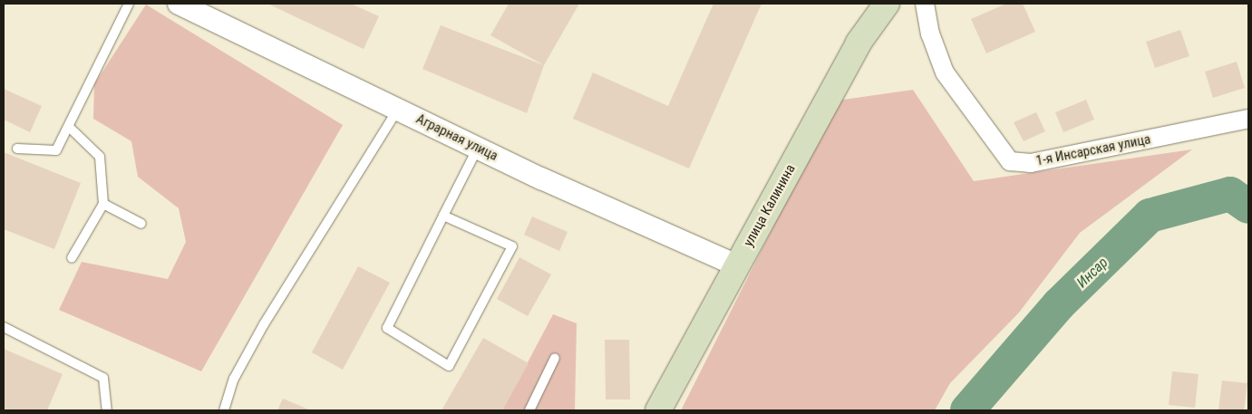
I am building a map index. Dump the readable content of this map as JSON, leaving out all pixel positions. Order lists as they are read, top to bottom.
{
  "streets": {
    "main road": ["улица Калинина"],
    "street": ["Аграрная улица", "1-я Инсарская улица"]
  },
  "crossings": [
    ["Аграрная улица", "улица Калинина"]
  ],
  "water": ["Инсар"]
}
